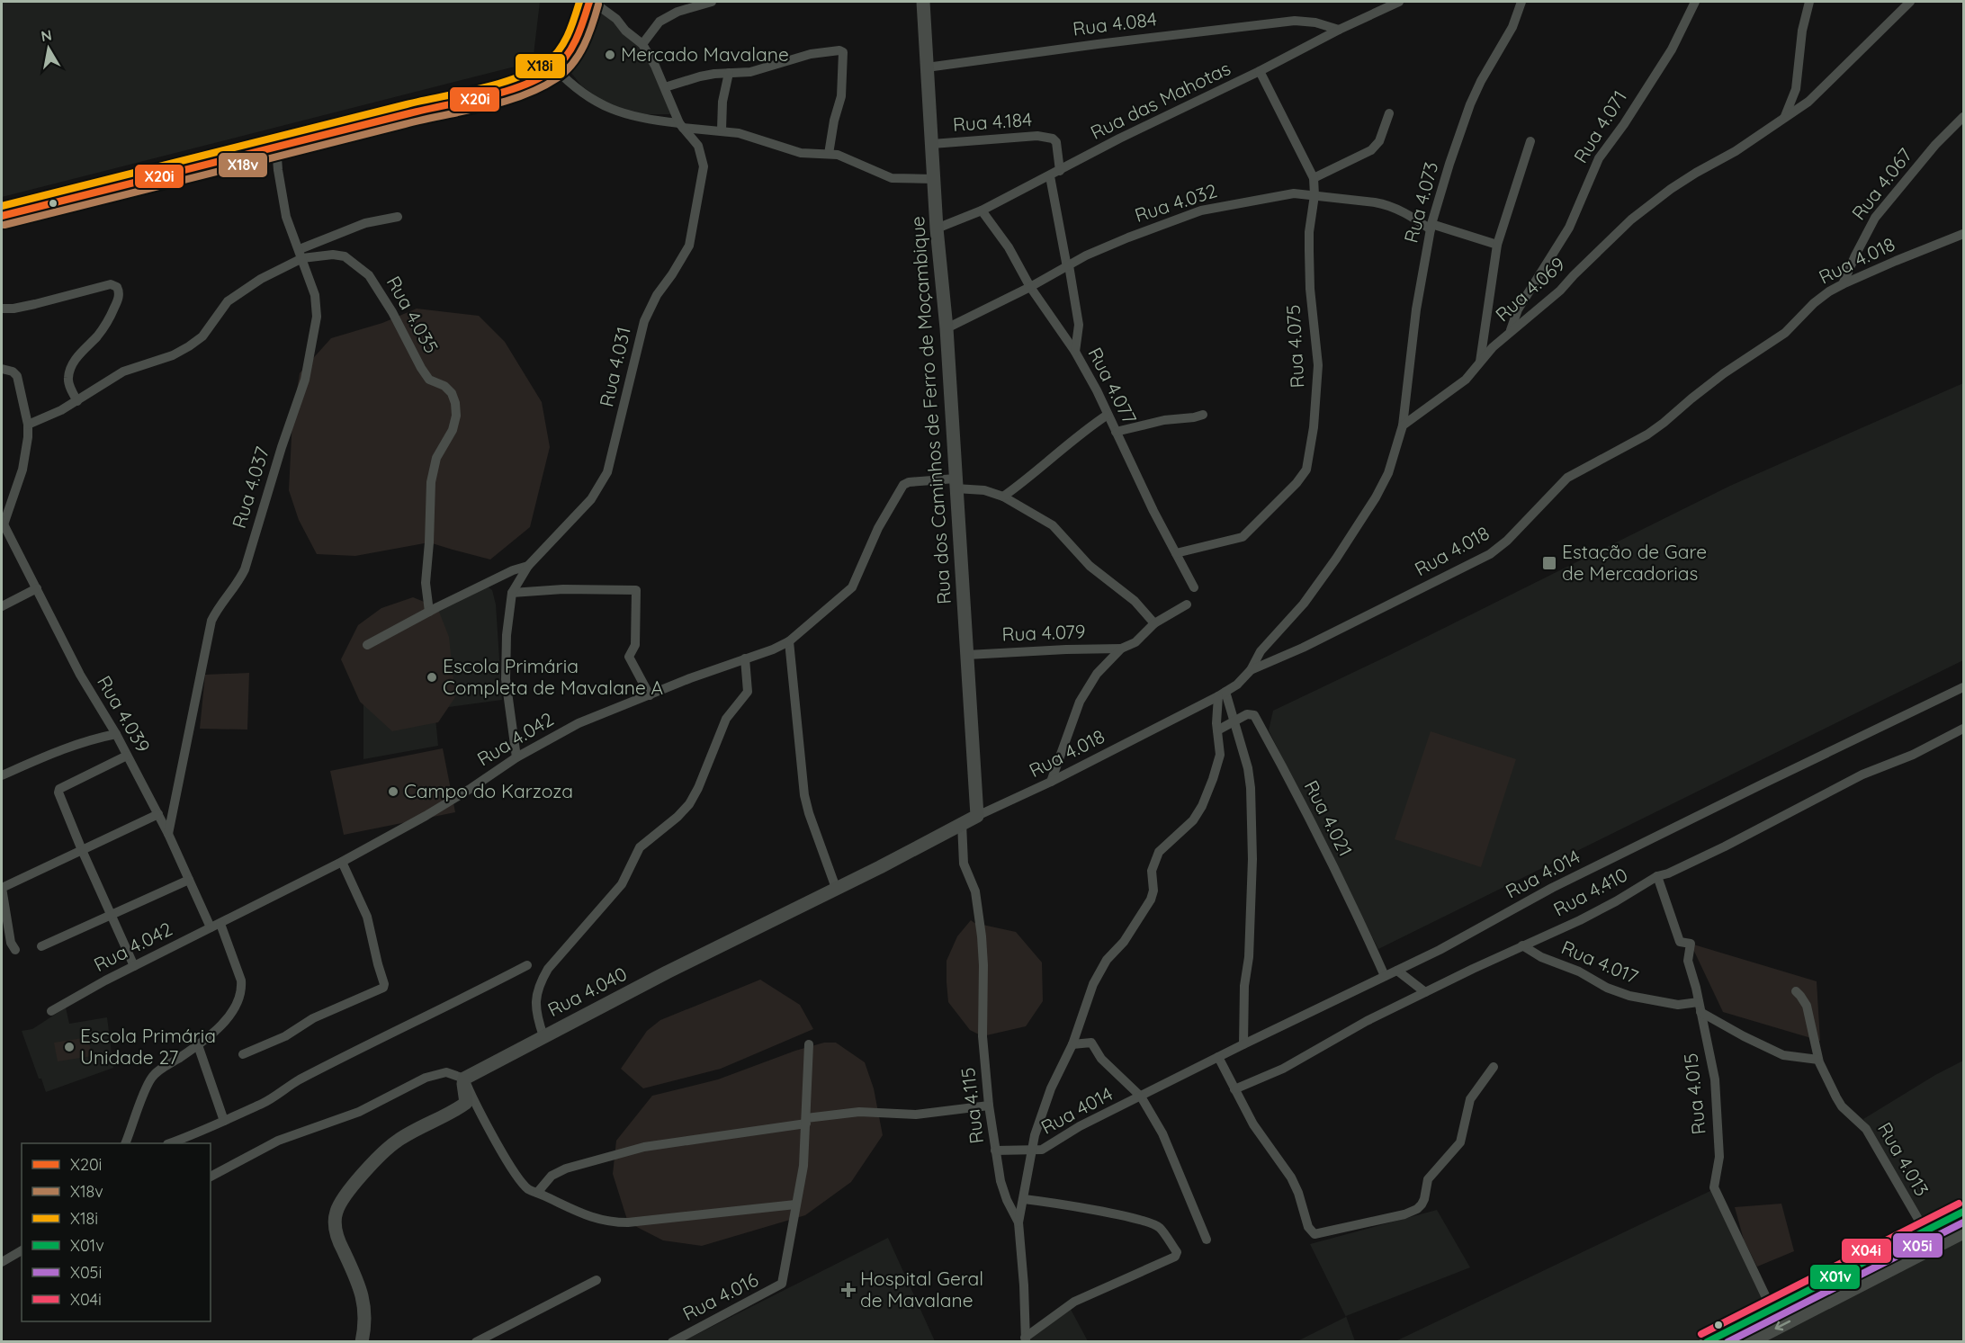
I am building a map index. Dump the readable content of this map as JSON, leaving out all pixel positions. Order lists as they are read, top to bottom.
{
  "streets": {
    "street": [
      "Rua 4.084",
      "Rua das Mahotas",
      "Rua 4.184",
      "Rua 4.071",
      "Rua 4.067",
      "Rua 4.073",
      "Rua 4.032",
      "Rua 4.018",
      "Rua 4.069",
      "Rua 4.035",
      "Rua 4.075",
      "Rua 4.031",
      "Rua 4.077",
      "Rua dos Caminhos de Ferro de Moçambique",
      "Rua 4.037",
      "Rua 4.079",
      "Rua 4.039",
      "Rua 4.042",
      "Rua 4.021",
      "Rua 4.014",
      "Rua 4.410",
      "Rua 4.017",
      "Rua 4.040",
      "Rua 4.015",
      "Rua 4.115",
      "Rua 4014",
      "Rua 4.013",
      "Rua 4.016"
    ]
  },
  "crossings": [
    ["Rua 4.084", "Rua das Mahotas"],
    ["Rua 4.084", "Rua dos Caminhos de Ferro de Moçambique"],
    ["Rua das Mahotas", "Rua 4.184"],
    ["Rua das Mahotas", "Rua 4.075"],
    ["Rua das Mahotas", "Rua 4.077"],
    ["Rua das Mahotas", "Rua dos Caminhos de Ferro de Moçambique"],
    ["Rua 4.184", "Rua dos Caminhos de Ferro de Moçambique"],
    ["Rua 4.071", "Rua 4.069"],
    ["Rua 4.067", "Rua 4.018"],
    ["Rua 4.073", "Rua 4.032"],
    ["Rua 4.073", "Rua 4.069"],
    ["Rua 4.032", "Rua 4.075"],
    ["Rua 4.032", "Rua 4.077"],
    ["Rua 4.032", "Rua dos Caminhos de Ferro de Moçambique"],
    ["Rua 4.018", "Rua dos Caminhos de Ferro de Moçambique"],
    ["Rua 4.018", "Rua 4.040"],
    ["Rua 4.035", "Rua 4.037"],
    ["Rua 4.075", "Rua 4.077"],
    ["Rua 4.031", "Rua 4.042"],
    ["Rua dos Caminhos de Ferro de Moçambique", "Rua 4.079"],
    ["Rua dos Caminhos de Ferro de Moçambique", "Rua 4.042"],
    ["Rua dos Caminhos de Ferro de Moçambique", "Rua 4.040"],
    ["Rua 4.037", "Rua 4.039"],
    ["Rua 4.039", "Rua 4.042"],
    ["Rua 4.021", "Rua 4.014"],
    ["Rua 4.014", "Rua 4014"],
    ["Rua 4.410", "Rua 4.017"],
    ["Rua 4.410", "Rua 4.015"],
    ["Rua 4.017", "Rua 4.015"],
    ["Rua 4.040", "Rua 4.115"],
    ["Rua 4.115", "Rua 4014"]
  ],
  "places": {
    "other": [
      "Mercado Mavalane",
      "Escola Primária Completa de Mavalane A",
      "Campo do Karzoza",
      "Escola Primária Unidade 27"
    ],
    "transit": ["Estação de Gare de Mercadorias"],
    "health": ["Hospital Geral de Mavalane"]
  },
  "lines": [
    "transit line X20i",
    "transit line X18i",
    "transit line X18v",
    "transit line X04i",
    "transit line X01v",
    "transit line X05i"
  ],
  "legend": [
    "X20i",
    "X18v",
    "X18i",
    "X01v",
    "X05i",
    "X04i"
  ],
  "north": "top"
}
